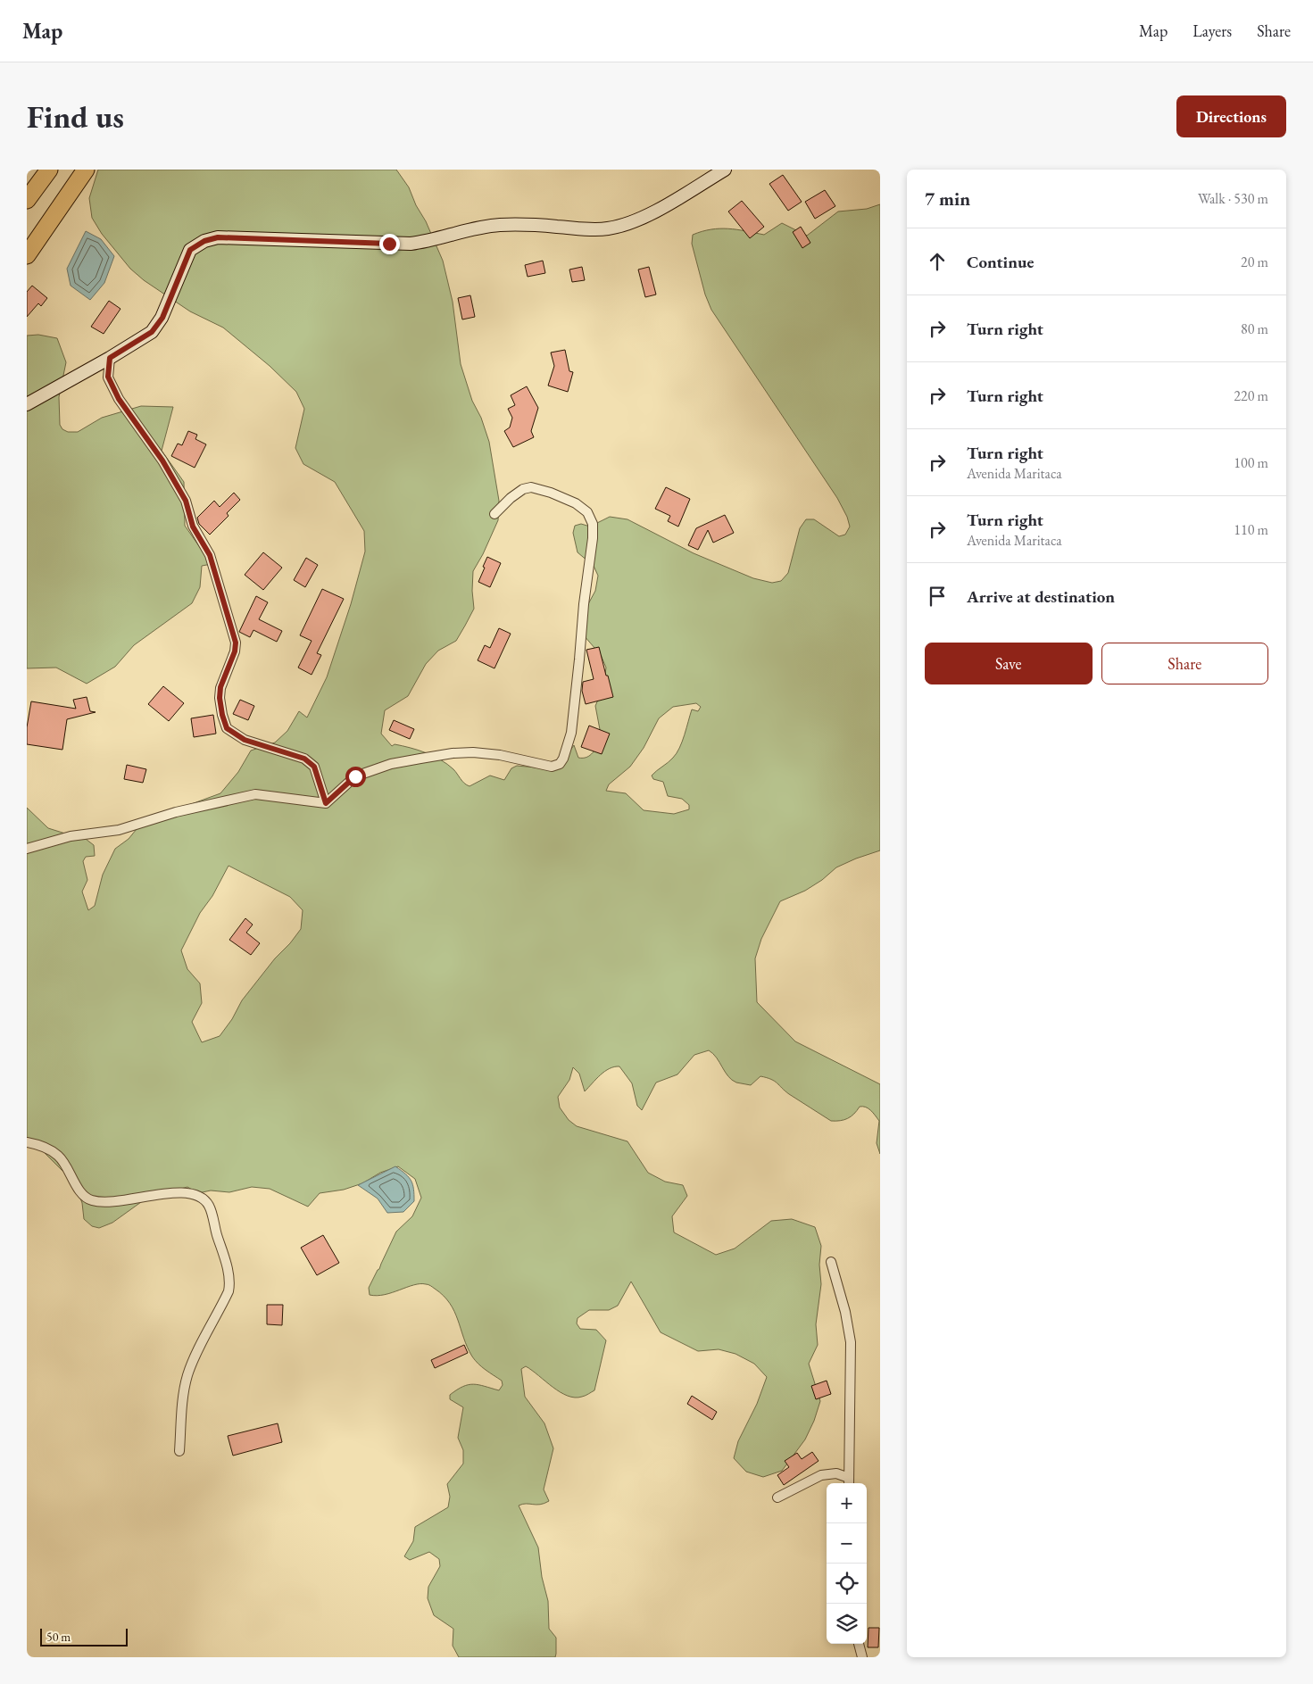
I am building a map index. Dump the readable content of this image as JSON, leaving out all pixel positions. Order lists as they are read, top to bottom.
{
  "scale_bar": "50 m",
  "page": {
    "header": "Map",
    "nav": ["Map", "Layers", "Share"],
    "buttons": [
      "Directions",
      ["Save", "Share"]
    ],
    "title": "Find us",
    "heading": ["7 min", "Walk · 530 m"],
    "list": [
      ["Continue", "20 m"],
      ["Turn right", "80 m"],
      ["Turn right", "220 m"],
      ["Turn right", "Avenida Maritaca", "100 m"],
      ["Turn right", "Avenida Maritaca", "110 m"],
      "Arrive at destination"
    ],
    "map_buttons": ["+", "−"],
    "scale": "50 m"
  }
}
